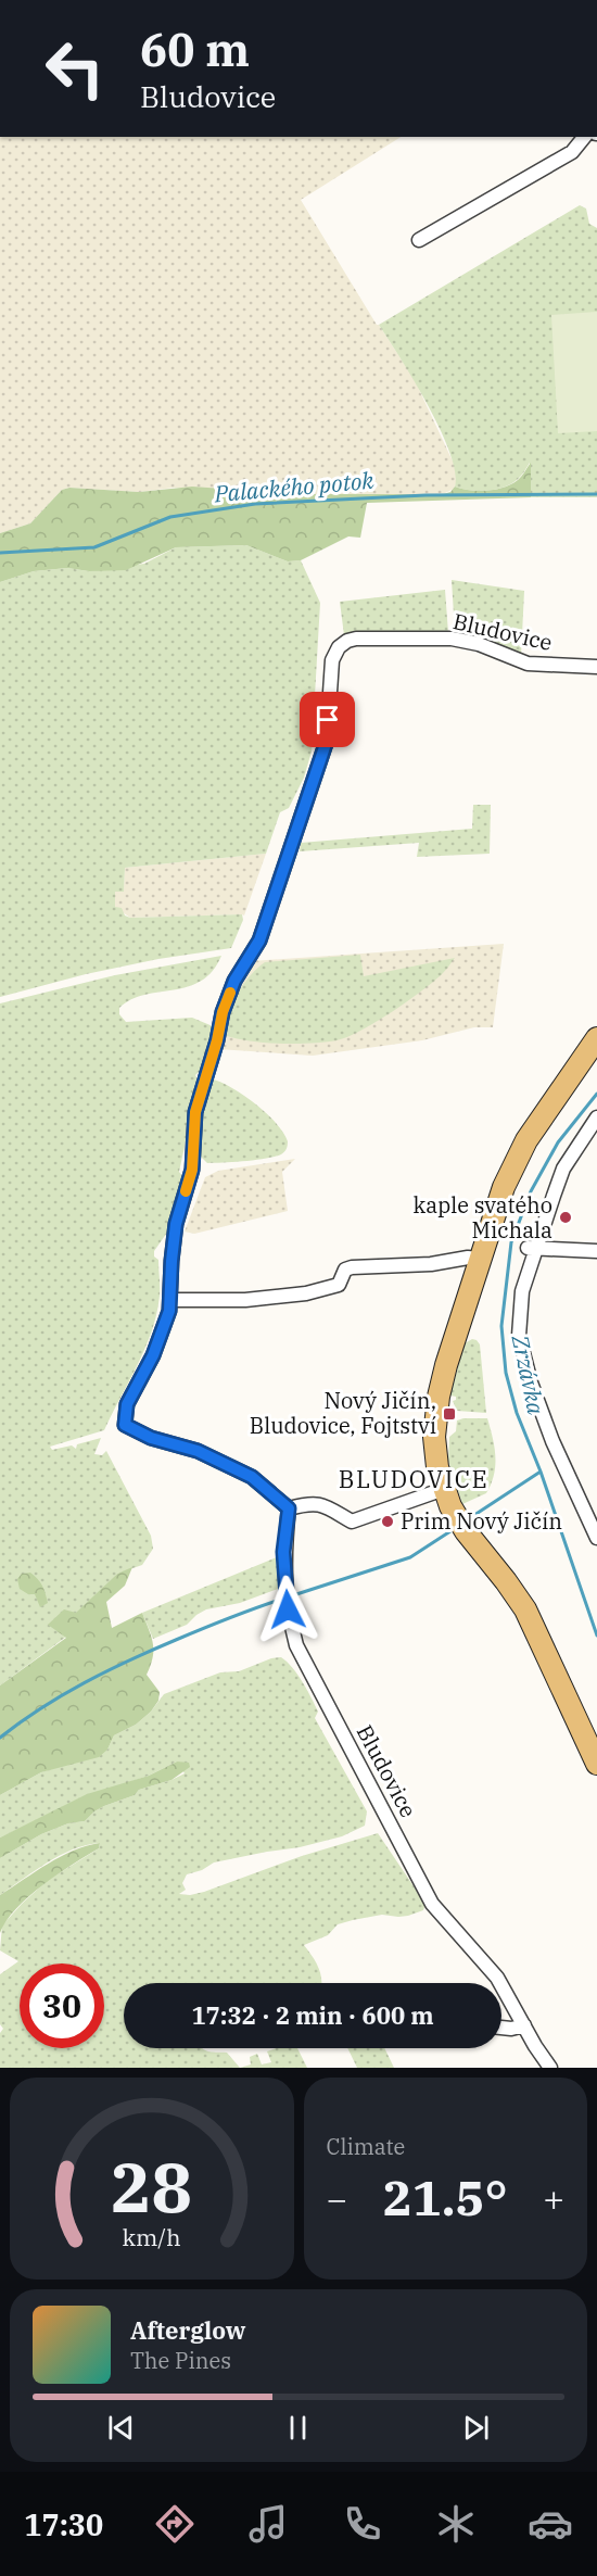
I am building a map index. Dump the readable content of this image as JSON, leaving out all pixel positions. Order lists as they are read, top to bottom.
{
  "streets": {
    "street": ["Bludovice"]
  },
  "districts": ["BLUDOVICE"],
  "water": ["Palackého potok", "Zrzávka"],
  "places": {
    "other": ["kaple svatého Michala", "Prim Nový Jičín"],
    "transit": ["Nový Jičín, Bludovice, Fojtství"]
  },
  "page": {
    "turn": ["60 m", "Bludovice"],
    "limit": "30",
    "trip": "17:32 · 2 min · 600 m",
    "tile": "Climate",
    "heat": ["−", "21.5°", "+"],
    "song": ["Afterglow", "The Pines"],
    "tabs": "17:30",
    "gauge": ["28", "km/h"]
  }
}
